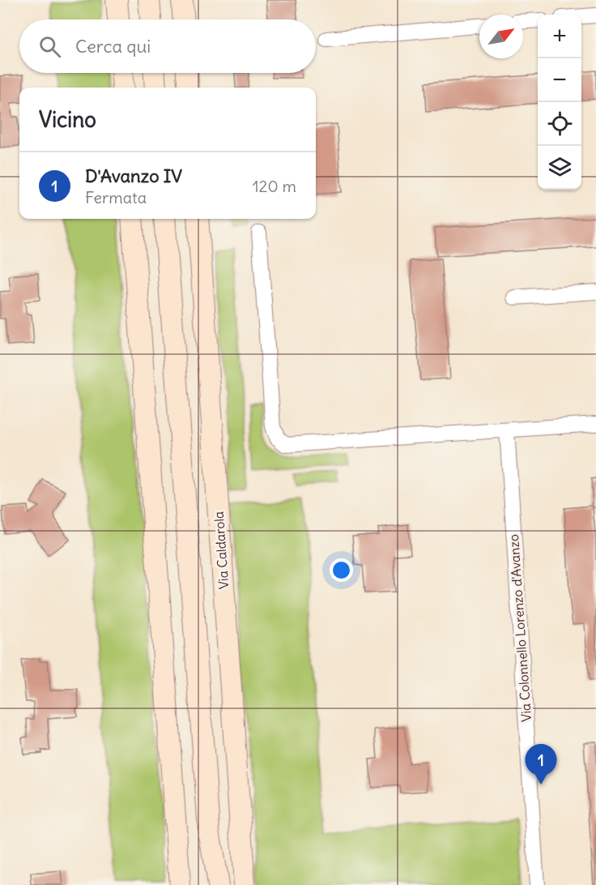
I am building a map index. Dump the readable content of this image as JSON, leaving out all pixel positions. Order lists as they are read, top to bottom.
{
  "streets": {
    "street": ["Via Caldarola", "Via Colonnello Lorenzo d'Avanzo"]
  },
  "north": "top right",
  "page": {
    "map_buttons": ["+", "−"],
    "search": "Cerca qui",
    "heading": "Vicino",
    "list": [
      {
        "mark": "1",
        "name": "D'Avanzo IV",
        "note": "Fermata",
        "value": "120 m"
      }
    ],
    "pins": "1"
  }
}
